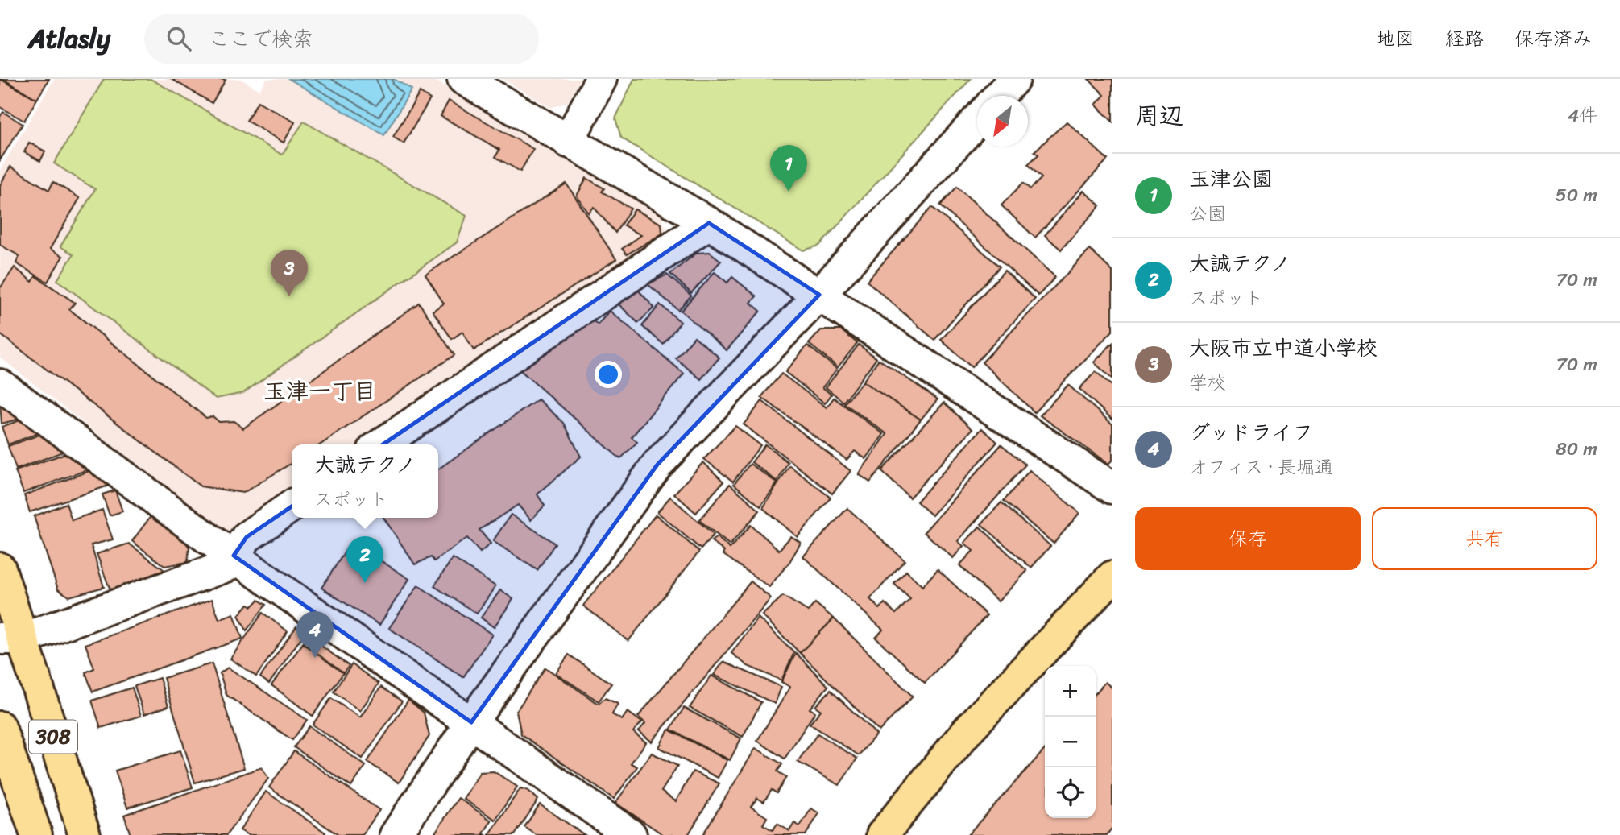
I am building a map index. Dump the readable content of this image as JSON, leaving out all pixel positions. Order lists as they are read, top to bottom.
{
  "streets": {
    "main road": ["308"]
  },
  "districts": ["玉津一丁目"],
  "north": "bottom left",
  "page": {
    "header": "Atlasly",
    "search": "ここで検索",
    "nav": ["地図", "経路", "保存済み"],
    "heading": ["周辺", "4件"],
    "pins": [
      "1",
      "3",
      "2",
      "4"
    ],
    "list": [
      {
        "mark": "1",
        "name": "玉津公園",
        "note": "公園",
        "value": "50 m"
      },
      {
        "mark": "2",
        "name": "大誠テクノ",
        "note": "スポット",
        "value": "70 m"
      },
      {
        "mark": "3",
        "name": "大阪市立中道小学校",
        "note": "学校",
        "value": "70 m"
      },
      {
        "mark": "4",
        "name": "グッドライフ",
        "note": "オフィス · 長堀通",
        "value": "80 m"
      }
    ],
    "popup": ["大誠テクノ", "スポット"],
    "buttons": ["保存", "共有"],
    "map_buttons": ["+", "−"]
  }
}
